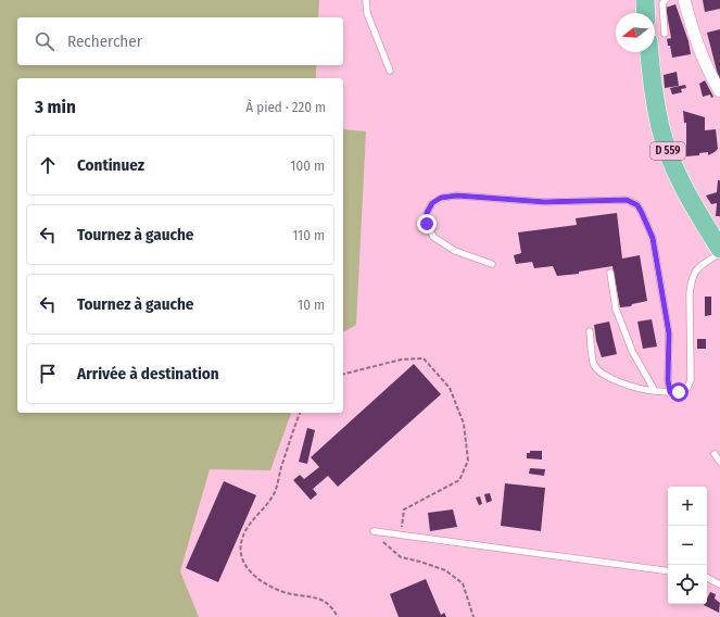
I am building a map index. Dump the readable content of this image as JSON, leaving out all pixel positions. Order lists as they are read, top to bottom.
{
  "streets": {
    "main road": ["D 559"]
  },
  "north": "left",
  "page": {
    "search": "Rechercher",
    "heading": ["3 min", "À pied · 220 m"],
    "list": [
      ["Continuez", "100 m"],
      ["Tournez à gauche", "110 m"],
      ["Tournez à gauche", "10 m"],
      "Arrivée à destination"
    ],
    "map_buttons": ["+", "−"]
  }
}
